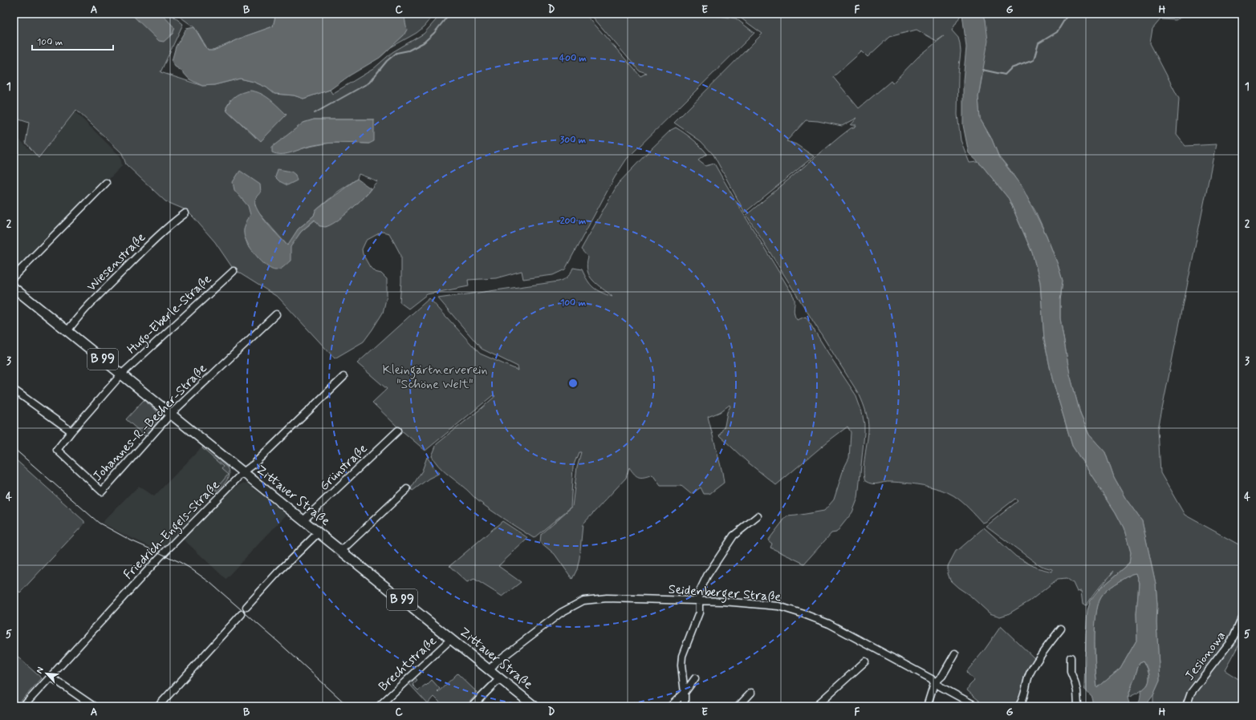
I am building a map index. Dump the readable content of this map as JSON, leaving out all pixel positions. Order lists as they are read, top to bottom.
{
  "streets": {
    "main road": ["B 99", "Zittauer Straße"],
    "street": [
      "Wiesenstraße",
      "Hugo-Eberle-Straße",
      "Johannes-R.-Becher-Straße",
      "Grünstraße",
      "Friedrich-Engels-Straße",
      "Seidenberger Straße",
      "Jesionowa",
      "Brechtstraße"
    ]
  },
  "crossings": [
    ["Wiesenstraße", "Zittauer Straße"],
    ["Hugo-Eberle-Straße", "Johannes-R.-Becher-Straße"],
    ["Hugo-Eberle-Straße", "Zittauer Straße"],
    ["Johannes-R.-Becher-Straße", "Zittauer Straße"],
    ["Grünstraße", "Zittauer Straße"],
    ["Zittauer Straße", "Friedrich-Engels-Straße"],
    ["Zittauer Straße", "Seidenberger Straße"],
    ["Zittauer Straße", "Brechtstraße"]
  ],
  "parks": ["Kleingärtnerverein \"Schöne Welt\""],
  "scale_bar": "100 m",
  "north": "top left",
  "grid": {
    "columns": [
      "A",
      "B",
      "C",
      "D",
      "E",
      "F",
      "G",
      "H"
    ],
    "rows": [
      "1",
      "2",
      "3",
      "4",
      "5"
    ]
  },
  "rings": [
    "400 m",
    "300 m",
    "200 m",
    "100 m"
  ]
}
